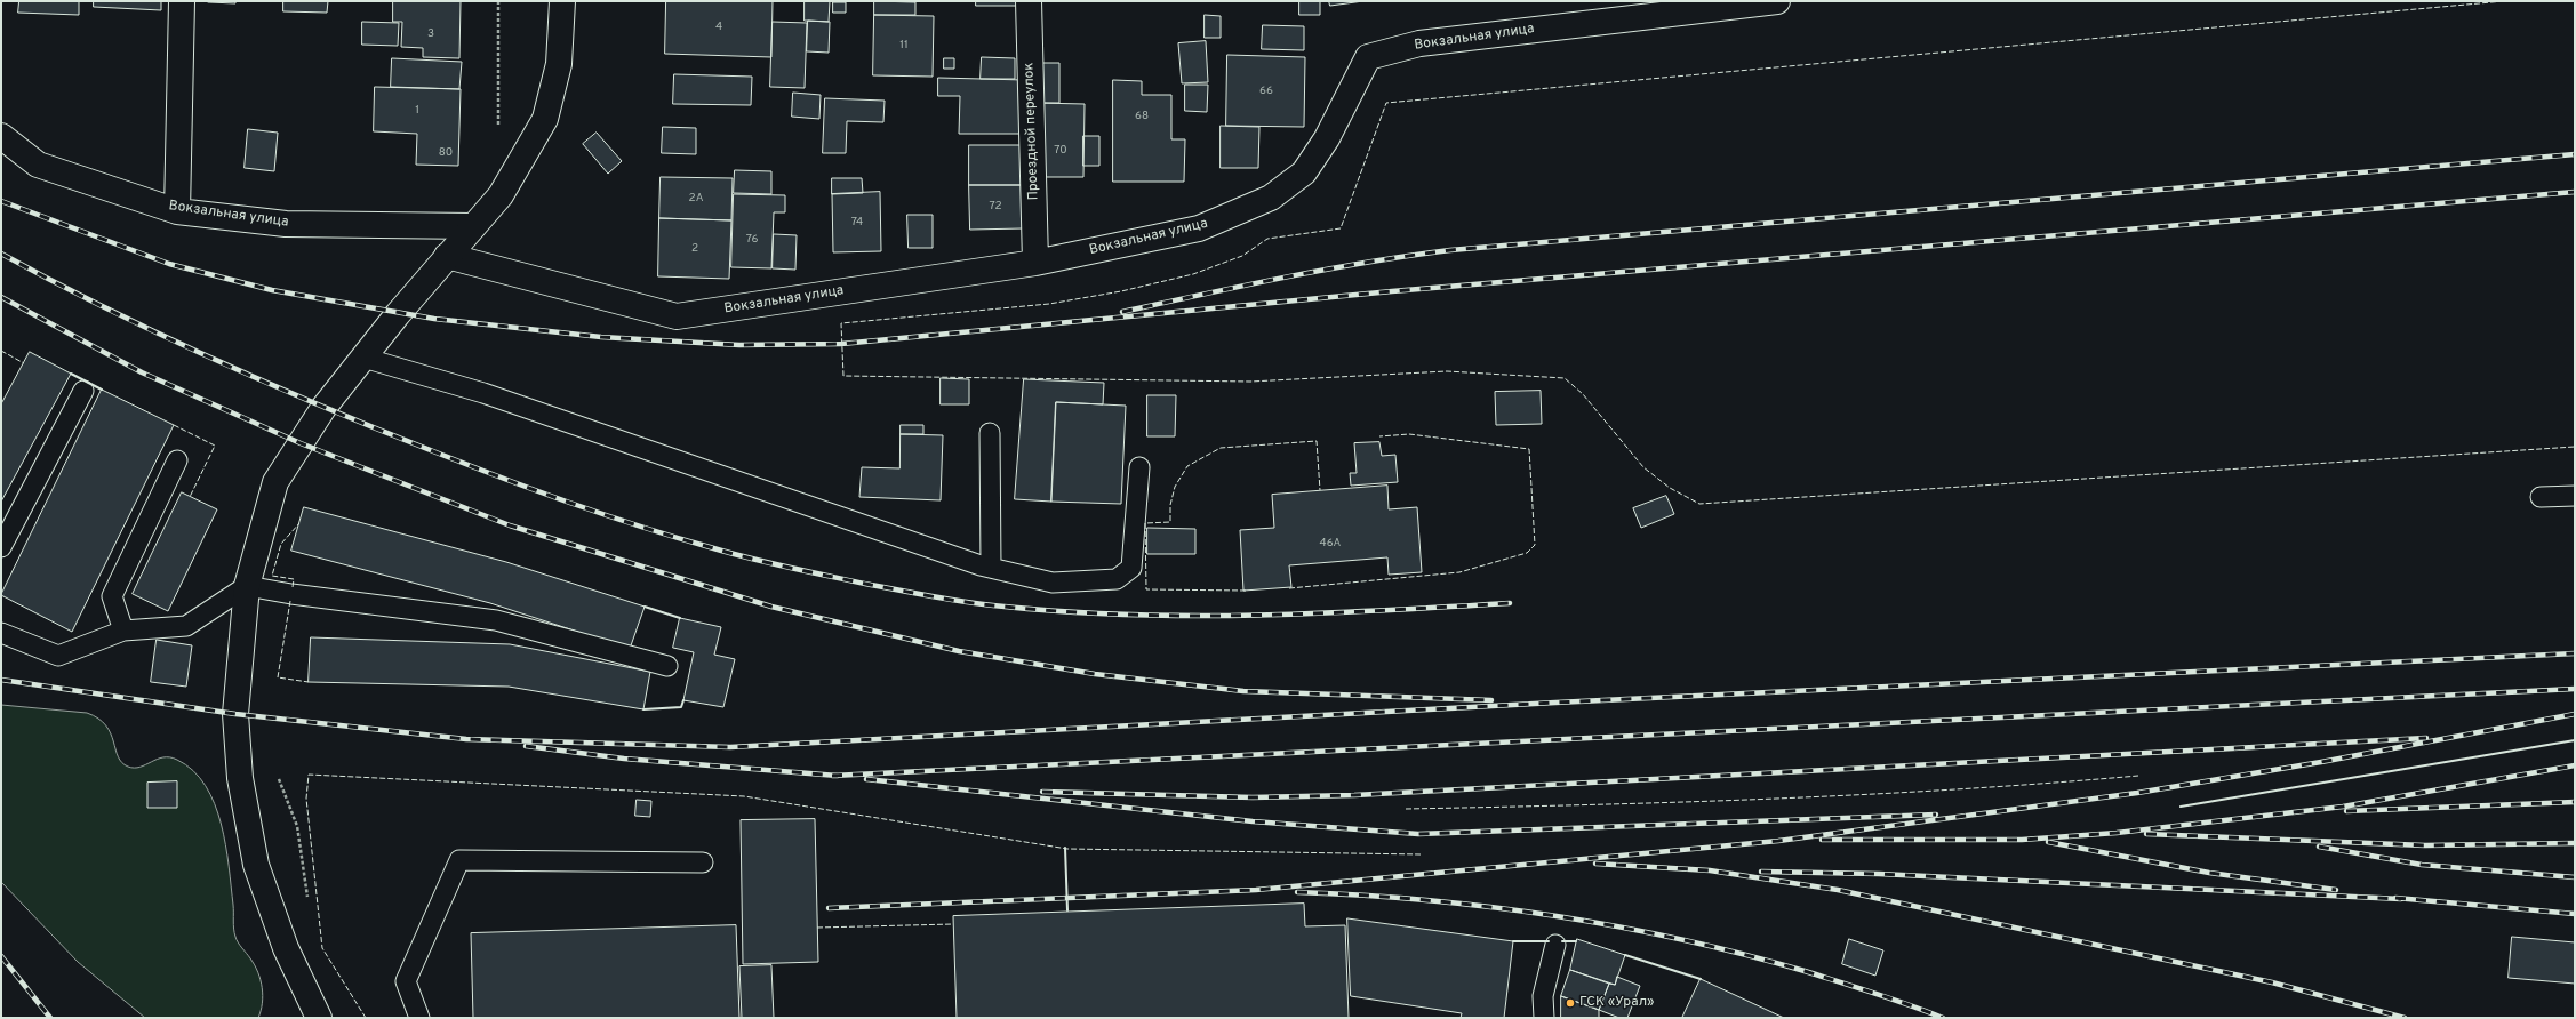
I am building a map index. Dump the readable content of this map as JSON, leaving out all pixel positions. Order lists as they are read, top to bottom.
{
  "streets": {
    "street": ["Вокзальная улица", "Проездной переулок"]
  },
  "crossings": [
    ["Вокзальная улица", "Проездной переулок"]
  ],
  "places": ["ГСК «Урал»"],
  "house_numbers": [
    "4",
    "3",
    "11",
    "66",
    "1",
    "68",
    "70",
    "80",
    "2А",
    "72",
    "74",
    "76",
    "2",
    "46А"
  ]
}
